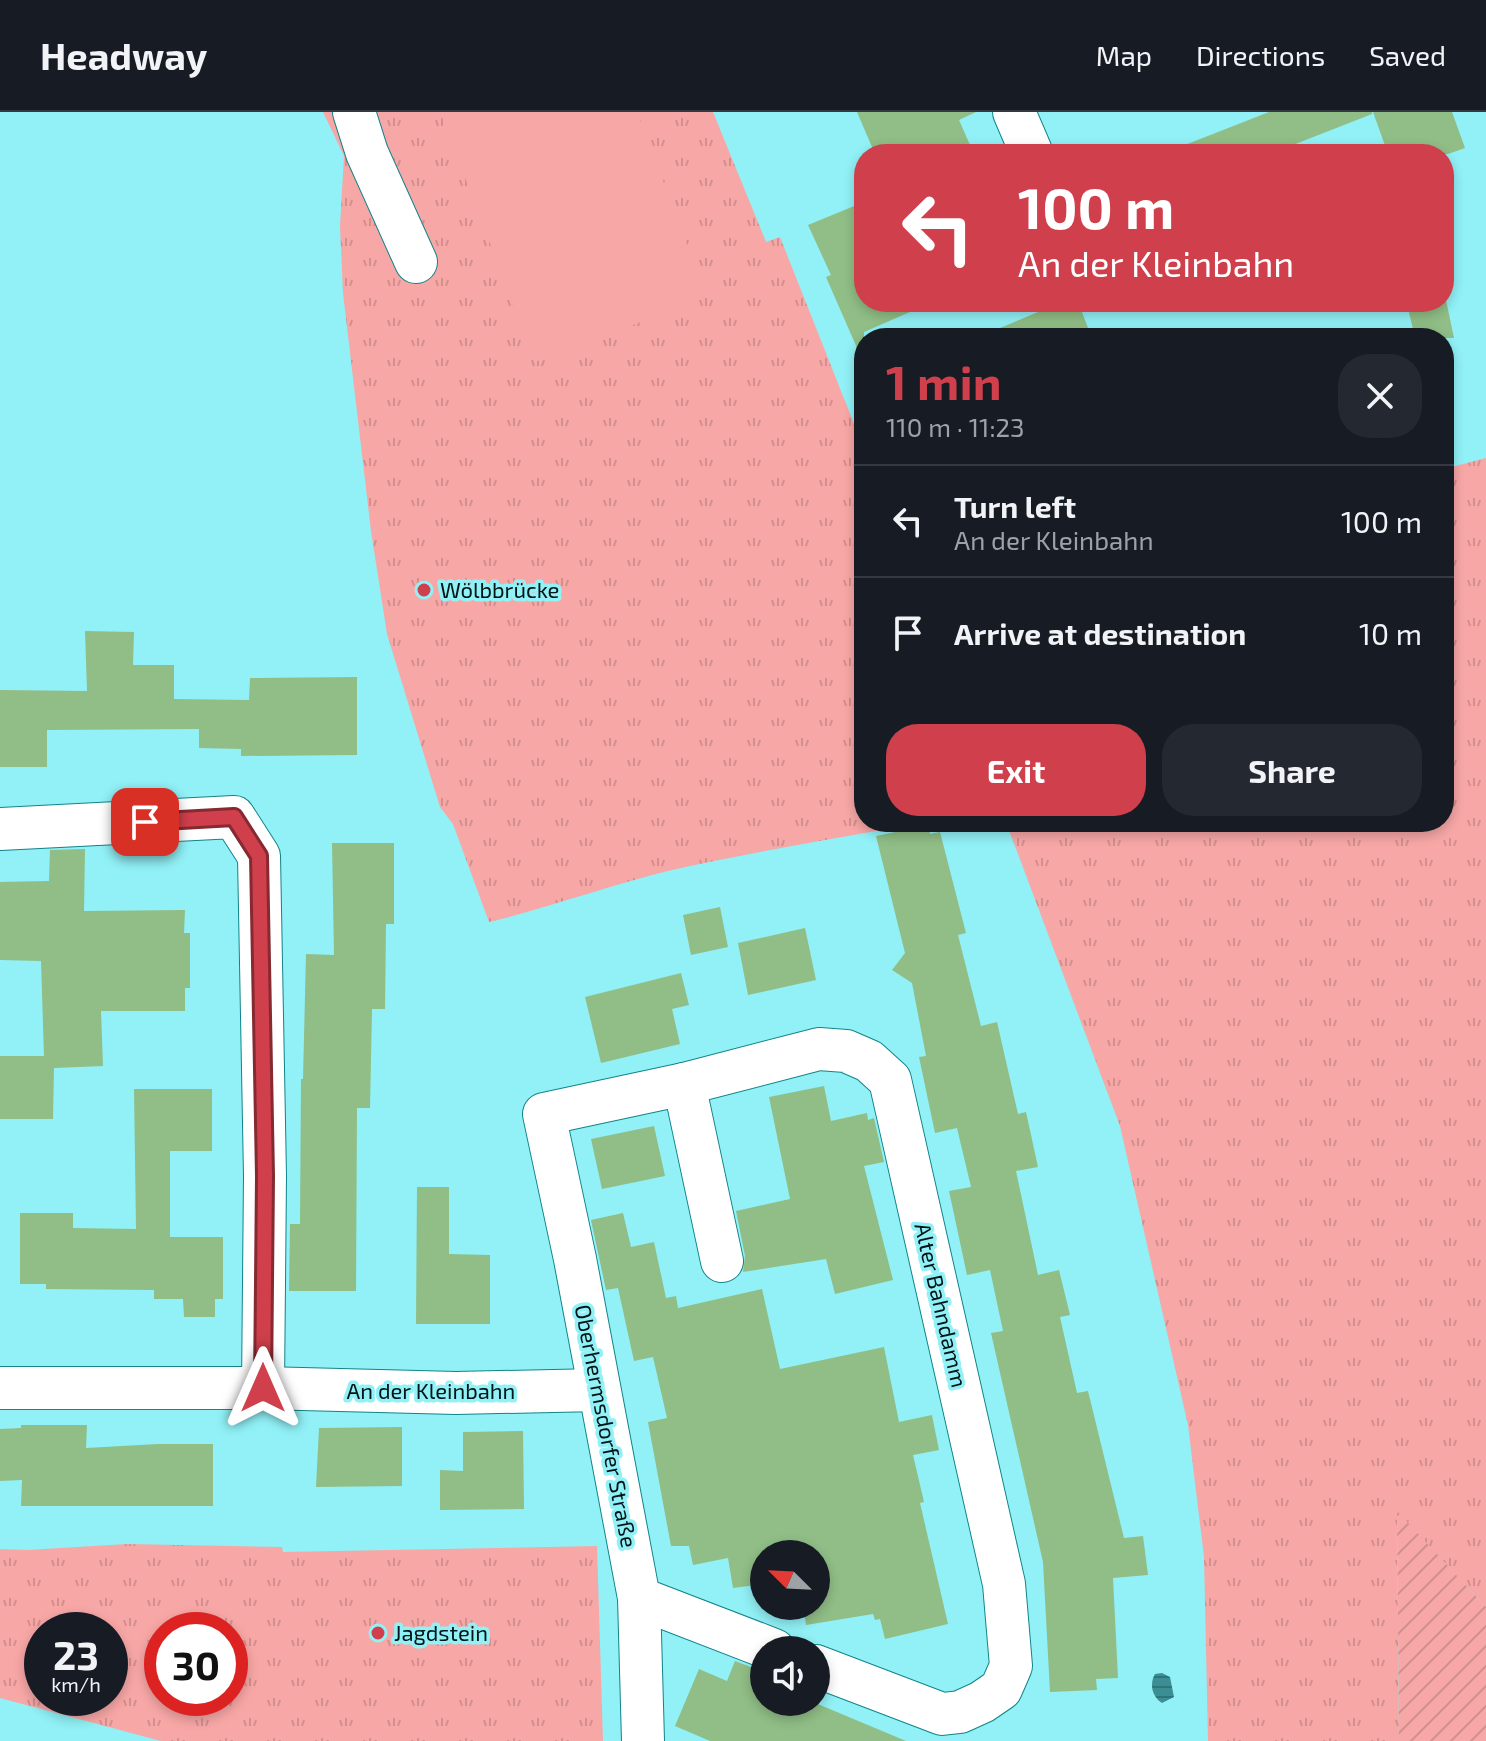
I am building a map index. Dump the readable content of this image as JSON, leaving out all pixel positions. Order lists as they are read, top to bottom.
{
  "streets": {
    "street": ["Alter Bahndamm", "An der Kleinbahn", "Oberhermsdorfer Straße"]
  },
  "crossings": [
    ["Alter Bahndamm", "Oberhermsdorfer Straße"],
    ["An der Kleinbahn", "Oberhermsdorfer Straße"]
  ],
  "places": ["Wölbbrücke", "Jagdstein"],
  "north": "top left",
  "page": {
    "header": "Headway",
    "nav": ["Map", "Directions", "Saved"],
    "turn": ["100 m", "An der Kleinbahn"],
    "heading": ["1 min", "110 m · 11:23"],
    "list": [
      {
        "name": "Turn left",
        "note": "An der Kleinbahn",
        "value": "100 m"
      },
      {
        "name": "Arrive at destination",
        "value": "10 m"
      }
    ],
    "buttons": ["Exit", "Share"],
    "speed": "23 km/h",
    "limit": "30"
  }
}
